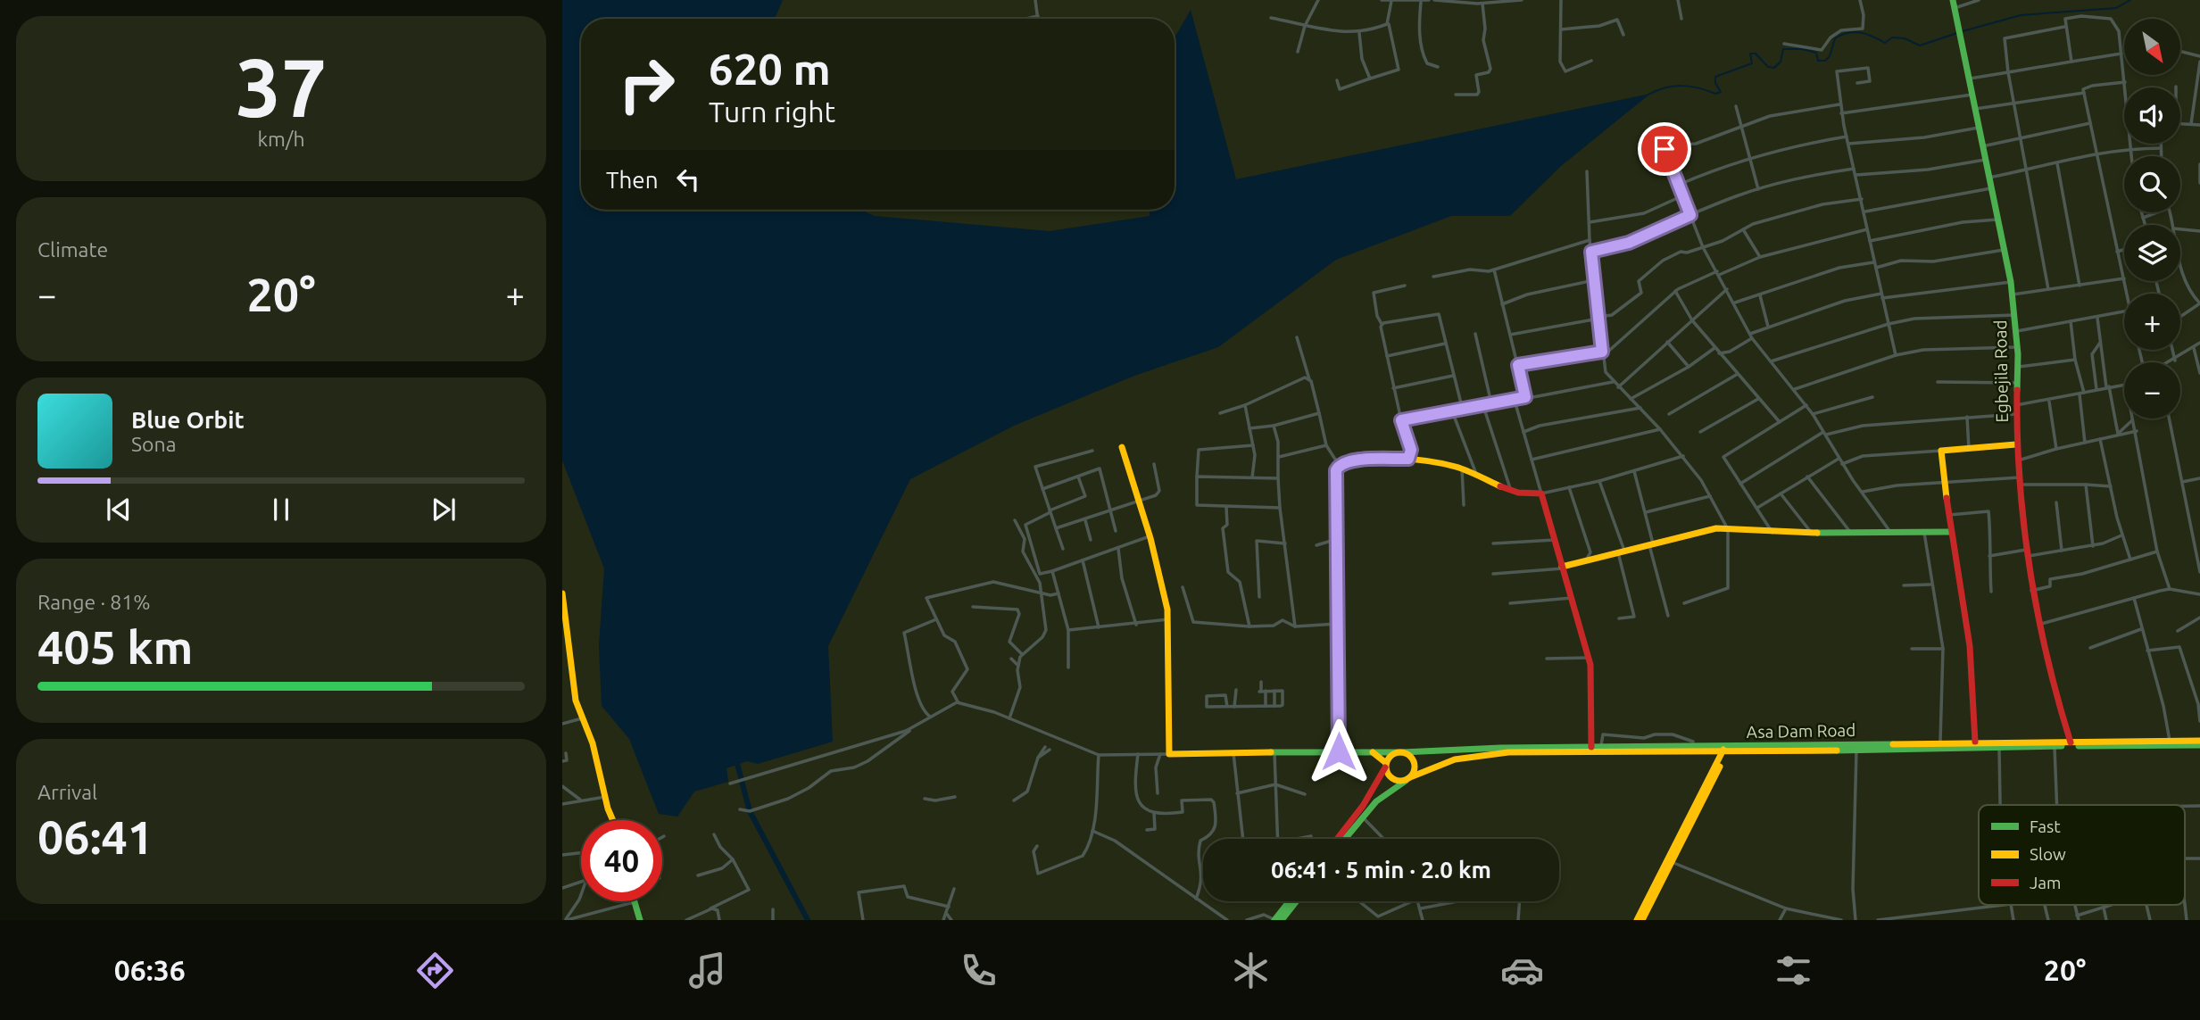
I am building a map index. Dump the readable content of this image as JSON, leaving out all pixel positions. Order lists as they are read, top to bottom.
{
  "streets": {
    "street": ["Egbejila Road", "Asa Dam Road"]
  },
  "crossings": [
    ["Egbejila Road", "Asa Dam Road"]
  ],
  "legend": ["Fast", "Slow", "Jam"],
  "north": "bottom right",
  "page": {
    "tile": [
      ["37", "km/h"],
      "Climate",
      ["Range · 81%", "405 km"],
      ["Arrival", "06:41"]
    ],
    "map_buttons": ["+", "−"],
    "turn": ["620 m", "Turn right"],
    "then": "Then",
    "heat": ["−", "20°", "+"],
    "song": ["Blue Orbit", "Sona"],
    "limit": "40",
    "trip": "06:41 · 5 min · 2.0 km",
    "tabs": ["06:36", "20°"]
  }
}
